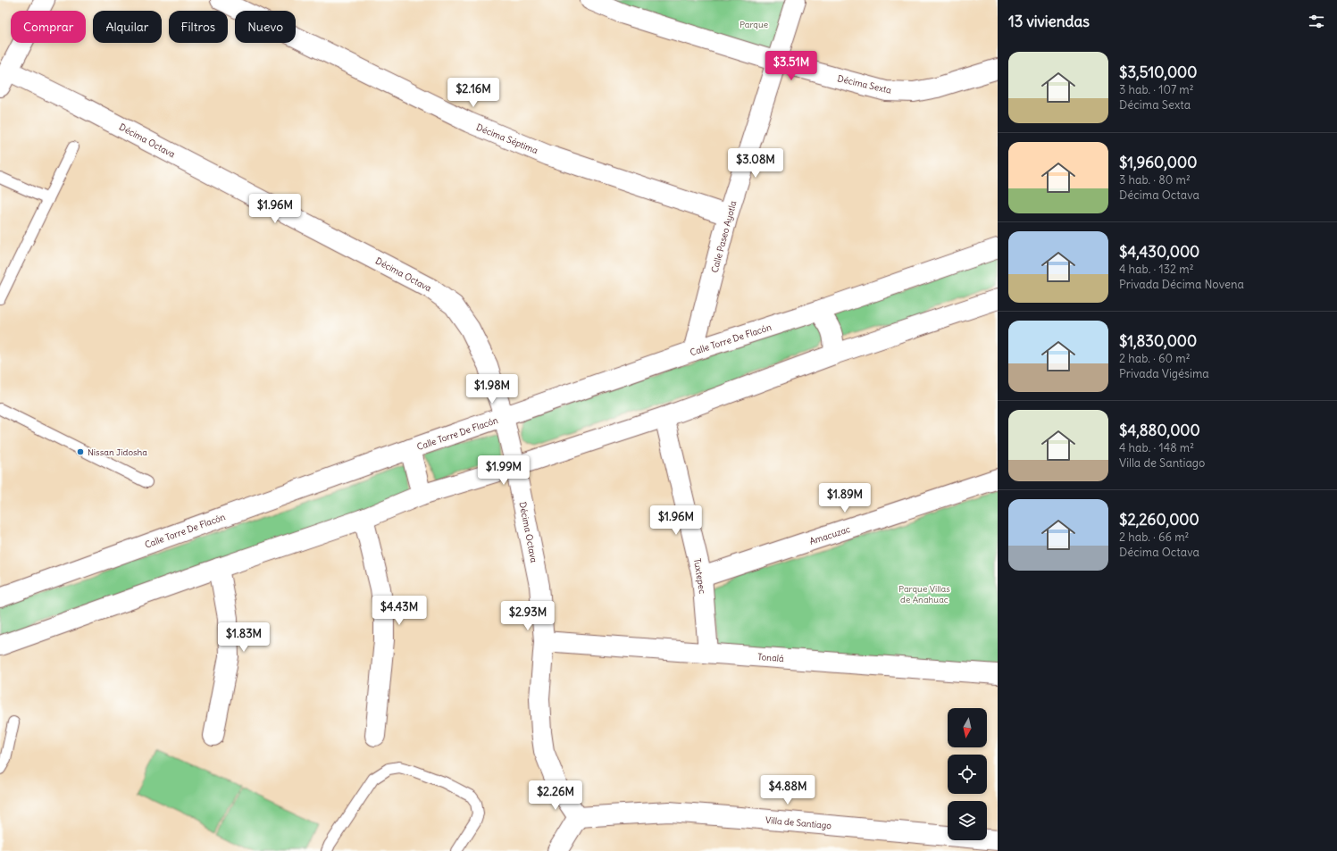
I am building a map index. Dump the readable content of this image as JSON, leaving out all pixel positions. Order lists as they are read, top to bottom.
{
  "streets": {
    "main road": [
      "Décima Sexta",
      "Décima Séptima",
      "Décima Octava",
      "Calle Paseo Ayotla",
      "Calle Torre De Flacón",
      "Amacuzac",
      "Tuxtepec",
      "Tonalá",
      "Villa de Santiago"
    ]
  },
  "crossings": [
    ["Décima Sexta", "Calle Paseo Ayotla"],
    ["Décima Séptima", "Calle Paseo Ayotla"],
    ["Décima Octava", "Calle Torre De Flacón"],
    ["Décima Octava", "Tonalá"],
    ["Décima Octava", "Villa de Santiago"],
    ["Calle Paseo Ayotla", "Calle Torre De Flacón"],
    ["Amacuzac", "Tuxtepec"],
    ["Tuxtepec", "Tonalá"]
  ],
  "parks": ["Parque", "Parque Villas de Anahuac"],
  "places": ["Nissan Jidosha"],
  "north": "bottom",
  "page": {
    "heading": "13 viviendas",
    "chip": [
      "Comprar",
      "Alquilar",
      "Filtros",
      "Nuevo"
    ],
    "list": [
      {
        "name": "$3,510,000",
        "note": "3 hab. · 107 m² · Décima Sexta"
      },
      {
        "name": "$1,960,000",
        "note": "3 hab. · 80 m² · Décima Octava"
      },
      {
        "name": "$4,430,000",
        "note": "4 hab. · 132 m² · Privada Décima Novena"
      },
      {
        "name": "$1,830,000",
        "note": "2 hab. · 60 m² · Privada Vigésima"
      },
      {
        "name": "$4,880,000",
        "note": "4 hab. · 148 m² · Villa de Santiago"
      },
      {
        "name": "$2,260,000",
        "note": "2 hab. · 66 m² · Décima Octava"
      }
    ],
    "price": [
      "$3.51M",
      "$2.16M",
      "$3.08M",
      "$1.96M",
      "$1.98M",
      "$1.99M",
      "$1.89M",
      "$1.96M",
      "$4.43M",
      "$2.93M",
      "$1.83M",
      "$4.88M",
      "$2.26M"
    ]
  }
}
